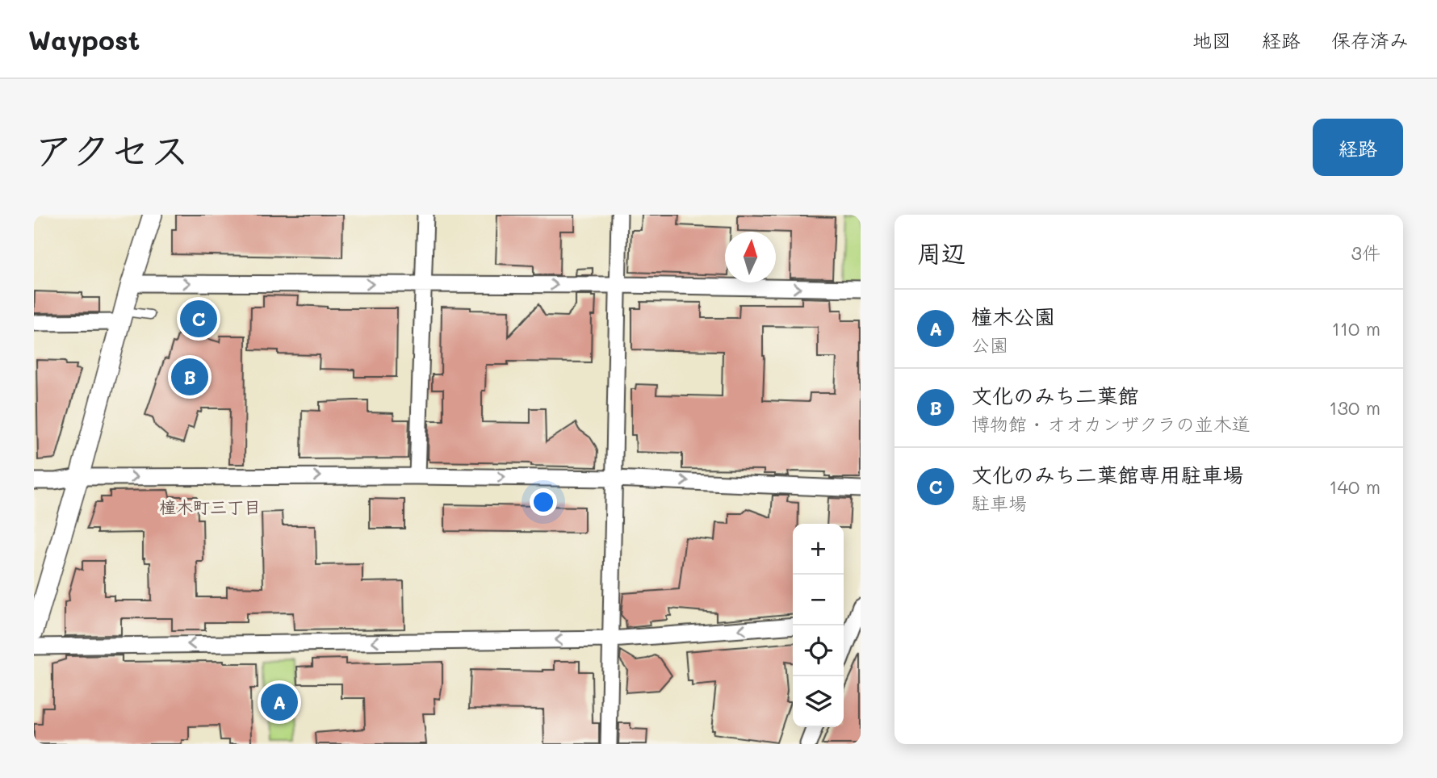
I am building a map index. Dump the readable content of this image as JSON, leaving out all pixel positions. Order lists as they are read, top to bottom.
{
  "districts": ["橦木町三丁目"],
  "north": "top",
  "page": {
    "header": "Waypost",
    "nav": ["地図", "経路", "保存済み"],
    "title": "アクセス",
    "buttons": "経路",
    "heading": ["周辺", "3件"],
    "list": [
      {
        "mark": "A",
        "name": "橦木公園",
        "note": "公園",
        "value": "110 m"
      },
      {
        "mark": "B",
        "name": "文化のみち二葉館",
        "note": "博物館 · オオカンザクラの並木道",
        "value": "130 m"
      },
      {
        "mark": "C",
        "name": "文化のみち二葉館専用駐車場",
        "note": "駐車場",
        "value": "140 m"
      }
    ],
    "pins": ["C", "B", "A"],
    "map_buttons": ["+", "−"]
  }
}
